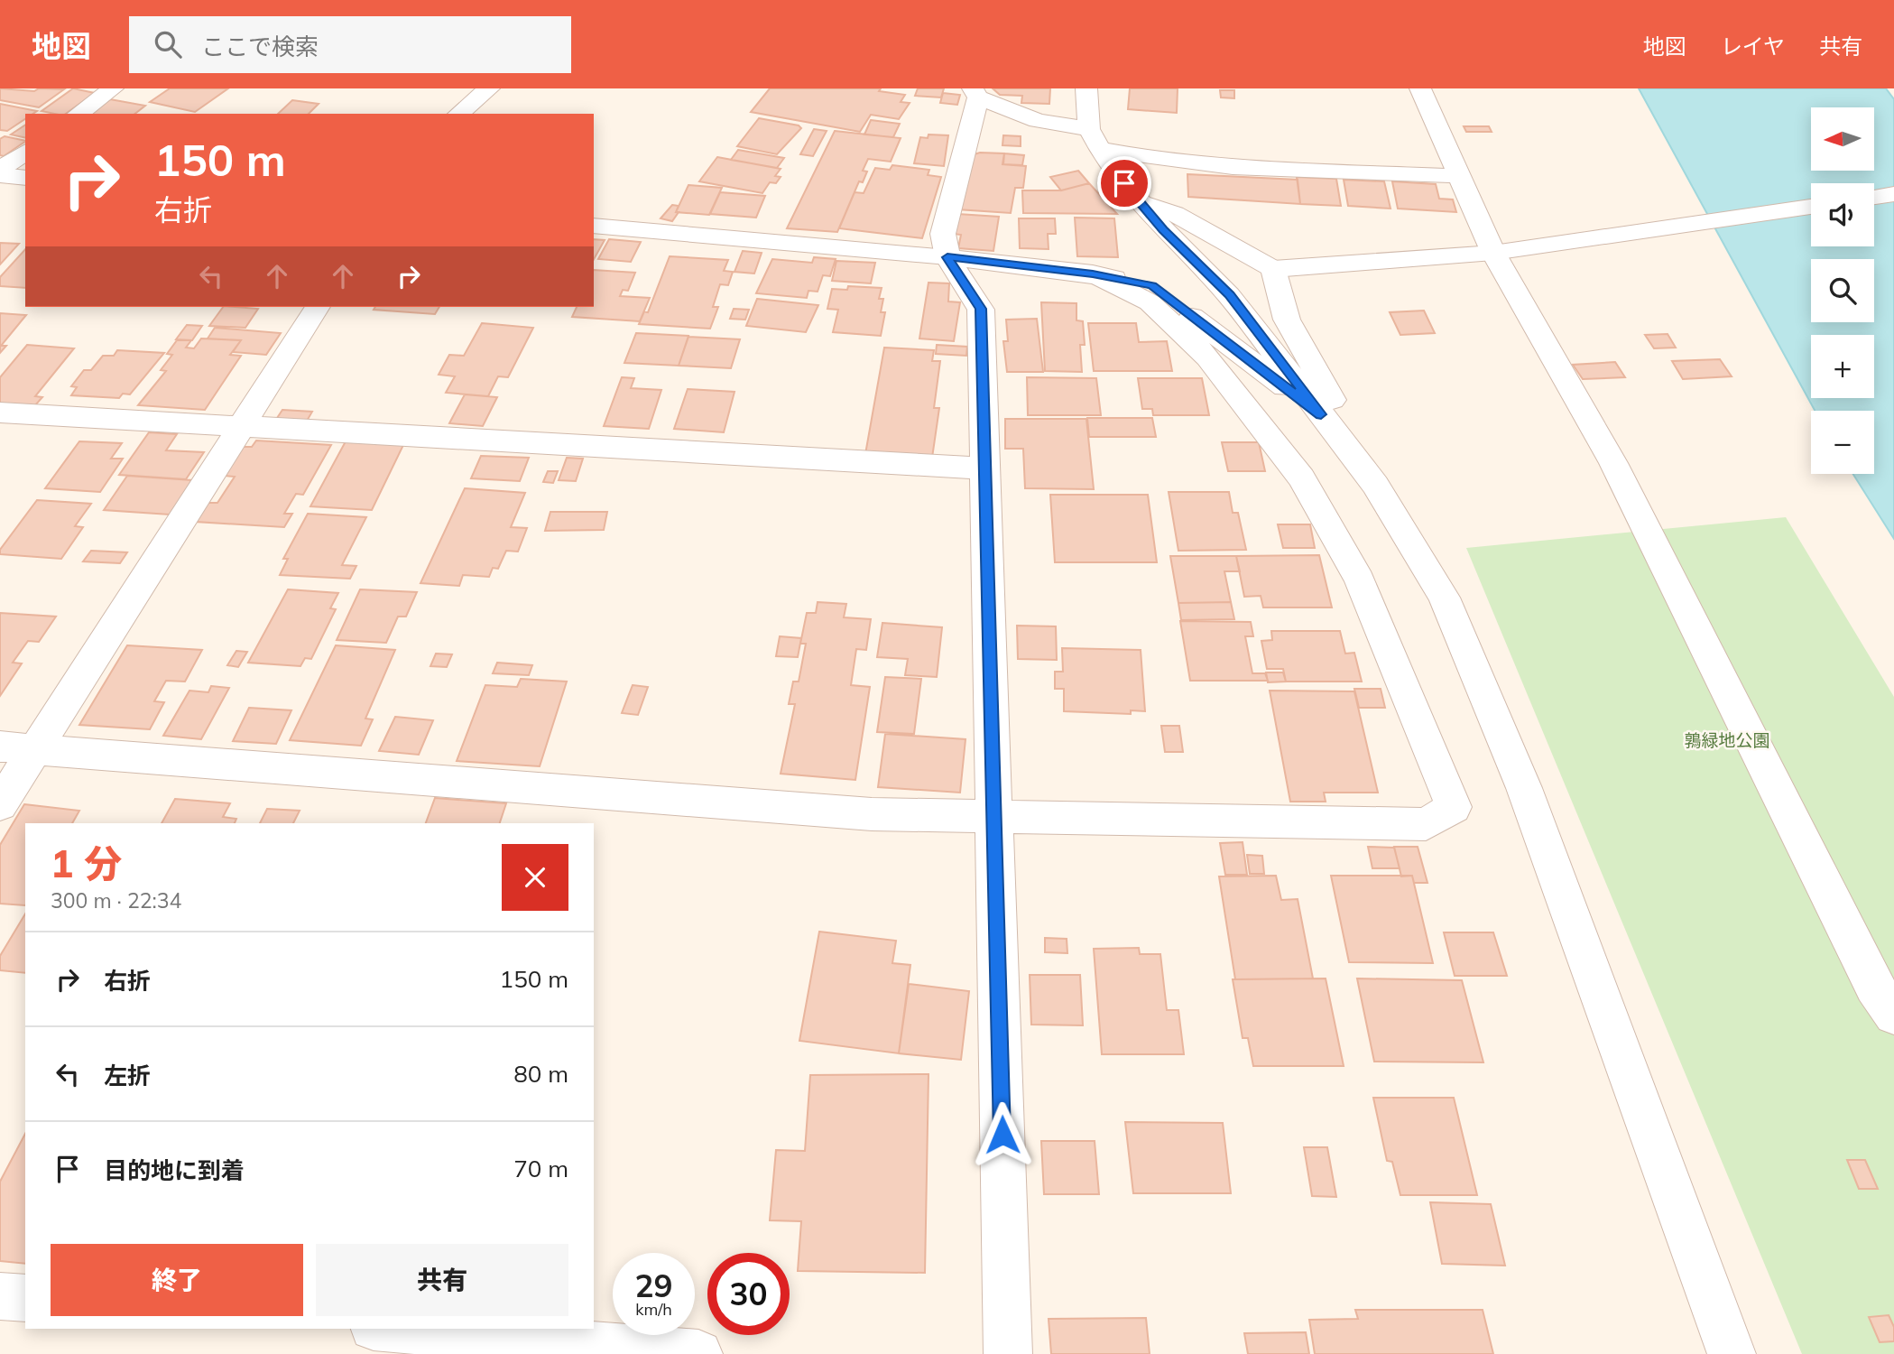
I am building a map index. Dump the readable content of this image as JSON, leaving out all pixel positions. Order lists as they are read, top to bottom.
{
  "parks": ["鶉緑地公園"],
  "north": "left",
  "page": {
    "header": "地図",
    "search": "ここで検索",
    "nav": ["地図", "レイヤ", "共有"],
    "map_buttons": ["+", "−"],
    "turn": ["150 m", "右折"],
    "heading": ["1 分", "300 m · 22:34"],
    "list": [
      {
        "name": "右折",
        "value": "150 m"
      },
      {
        "name": "左折",
        "value": "80 m"
      },
      {
        "name": "目的地に到着",
        "value": "70 m"
      }
    ],
    "buttons": ["終了", "共有"],
    "speed": "29 km/h",
    "limit": "30"
  }
}
